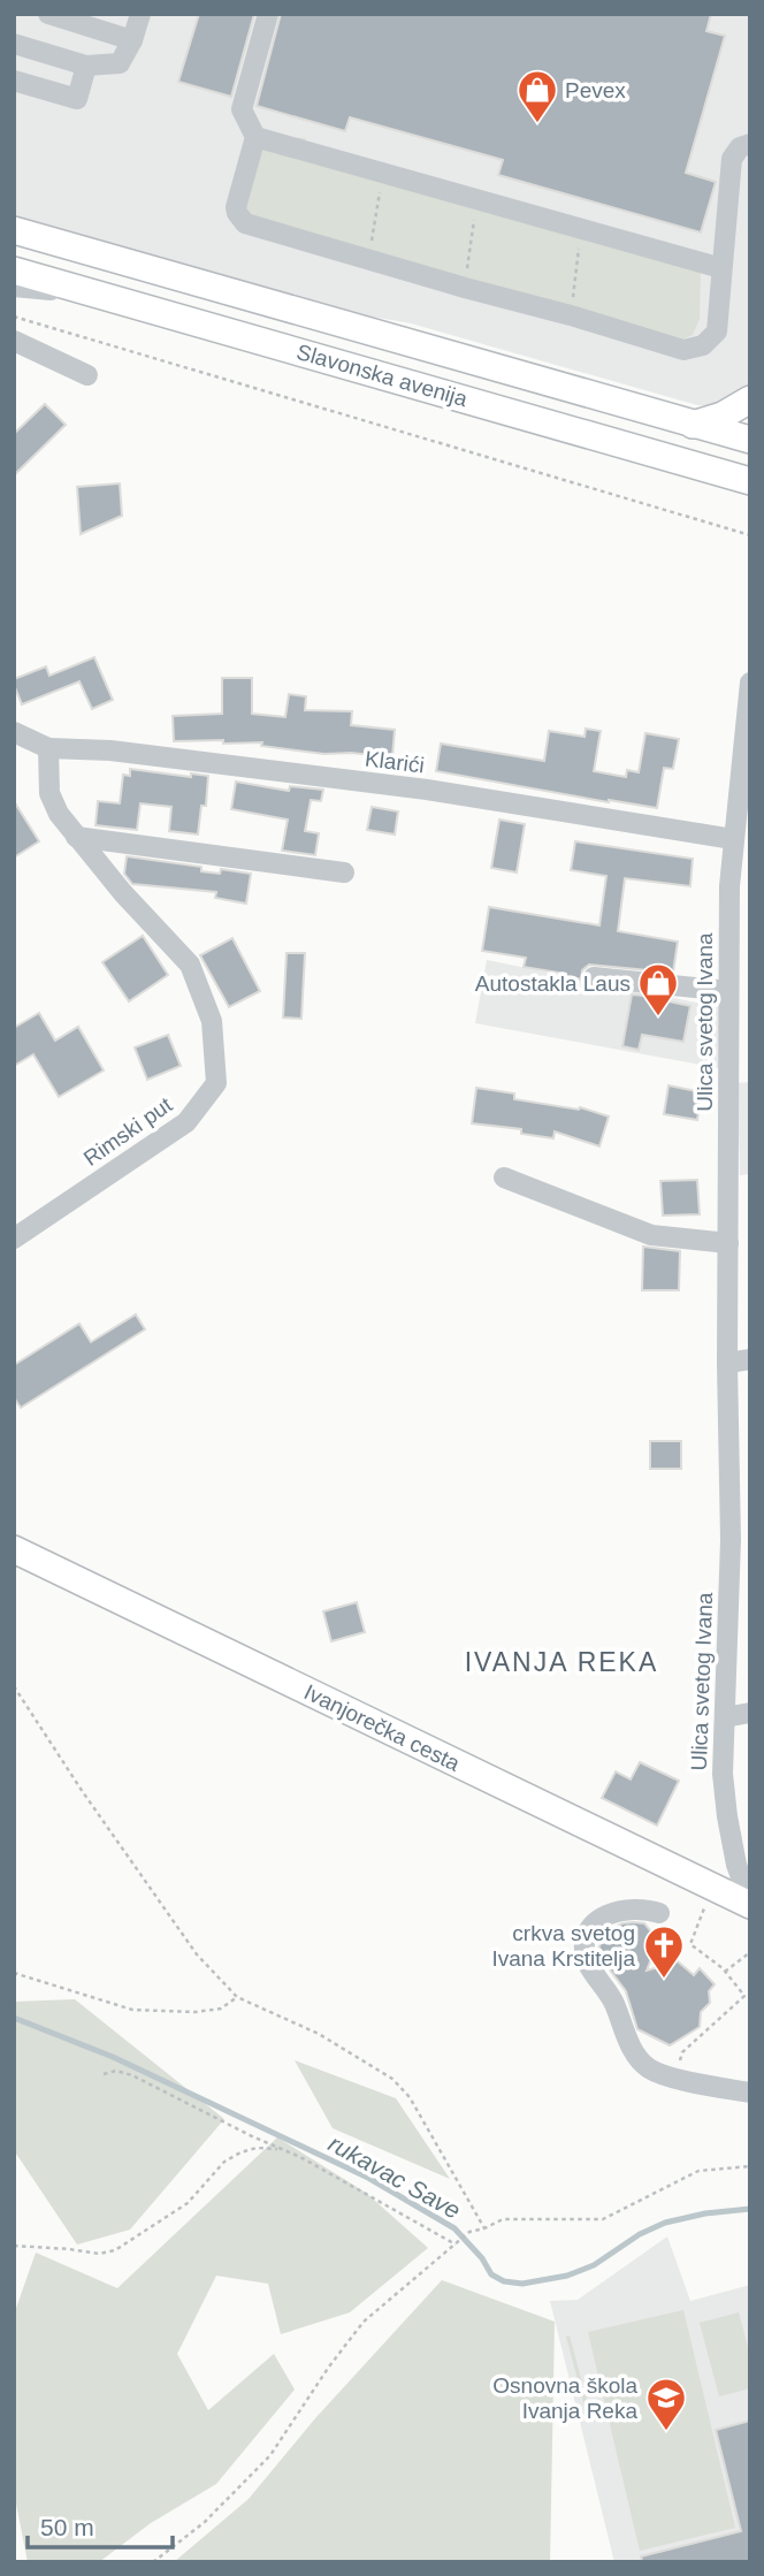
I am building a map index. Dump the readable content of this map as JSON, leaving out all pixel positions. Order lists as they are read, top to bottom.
{
  "streets": {
    "main road": ["Slavonska avenija", "Ivanjorečka cesta"],
    "street": ["Klarići", "Ulica svetog Ivana", "Rimski put"]
  },
  "crossings": [
    ["Klarići", "Ulica svetog Ivana"],
    ["Klarići", "Rimski put"],
    ["Ulica svetog Ivana", "Ivanjorečka cesta"]
  ],
  "districts": ["IVANJA REKA"],
  "water": ["rukavac Save"],
  "places": {
    "shop": ["Pevex", "Autostakla Laus"],
    "church": ["crkva svetog Ivana Krstitelja"],
    "school or university": ["Osnovna škola Ivanja Reka"]
  },
  "scale_bar": "50 m"
}
